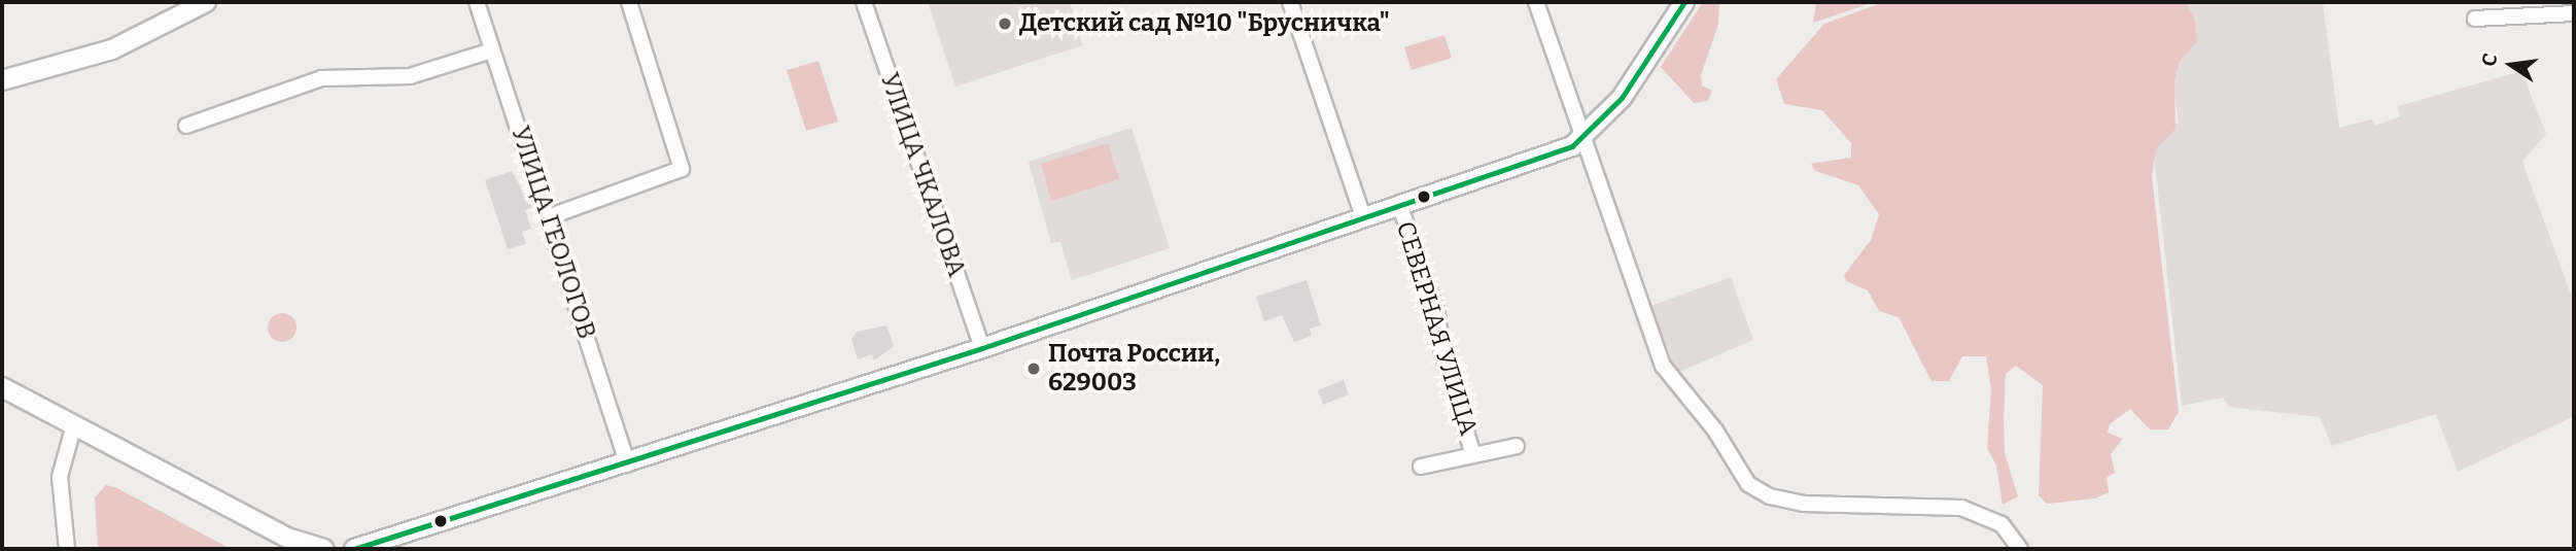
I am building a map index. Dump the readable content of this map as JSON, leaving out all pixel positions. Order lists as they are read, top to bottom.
{
  "streets": {
    "street": ["УЛИЦА ЧКАЛОВА", "УЛИЦА ГЕОЛОГОВ", "СЕВЕРНАЯ УЛИЦА"]
  },
  "places": ["Детский сад №10 \"Брусничка\"", "Почта России, 629003"],
  "north": "left"
}
